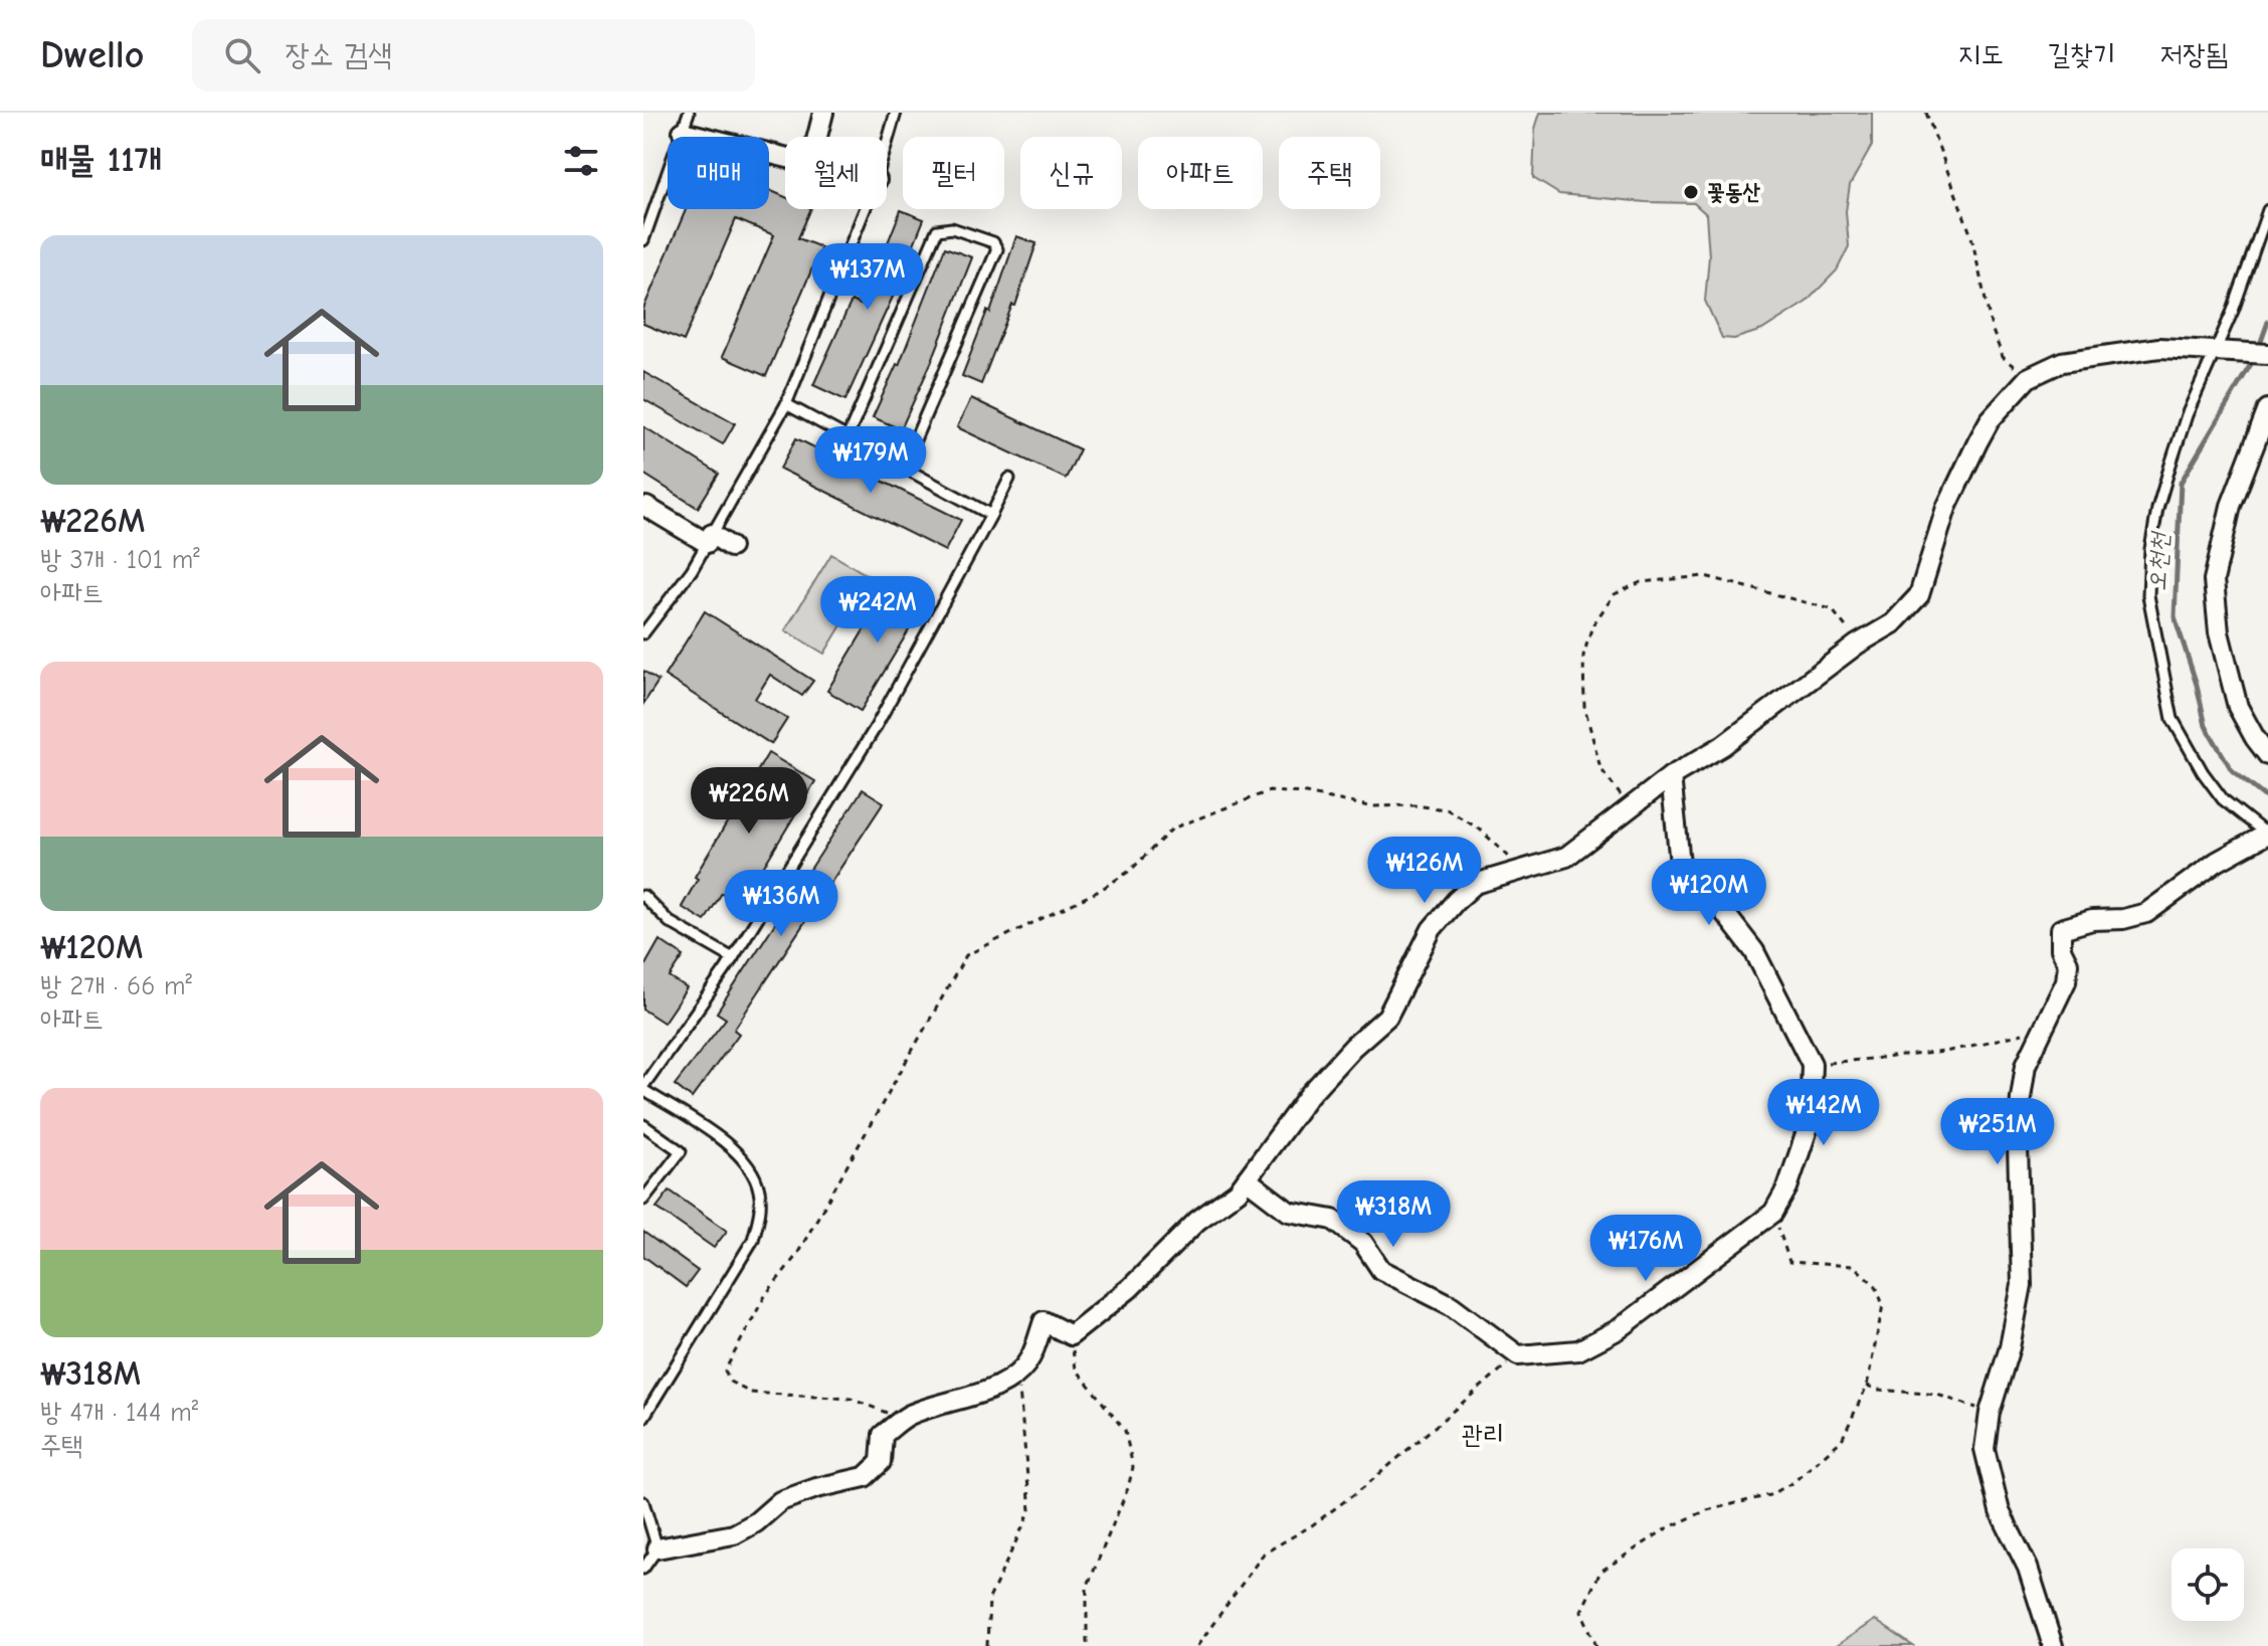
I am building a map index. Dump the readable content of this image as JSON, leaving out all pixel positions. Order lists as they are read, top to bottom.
{
  "districts": ["관리"],
  "water": ["오천천"],
  "places": ["꽃동산"],
  "page": {
    "header": "Dwello",
    "search": "장소 검색",
    "nav": ["지도", "길찾기", "저장됨"],
    "heading": "매물 11개",
    "chip": [
      "매매",
      "월세",
      "필터",
      "신규",
      "아파트",
      "주택"
    ],
    "list": [
      {
        "name": "₩226M",
        "note": "방 3개 · 101 m² · 아파트"
      },
      {
        "name": "₩120M",
        "note": "방 2개 · 66 m² · 아파트"
      },
      {
        "name": "₩318M",
        "note": "방 4개 · 144 m² · 주택"
      }
    ],
    "price": [
      "₩137M",
      "₩179M",
      "₩242M",
      "₩226M",
      "₩126M",
      "₩120M",
      "₩136M",
      "₩142M",
      "₩251M",
      "₩318M",
      "₩176M"
    ]
  }
}
